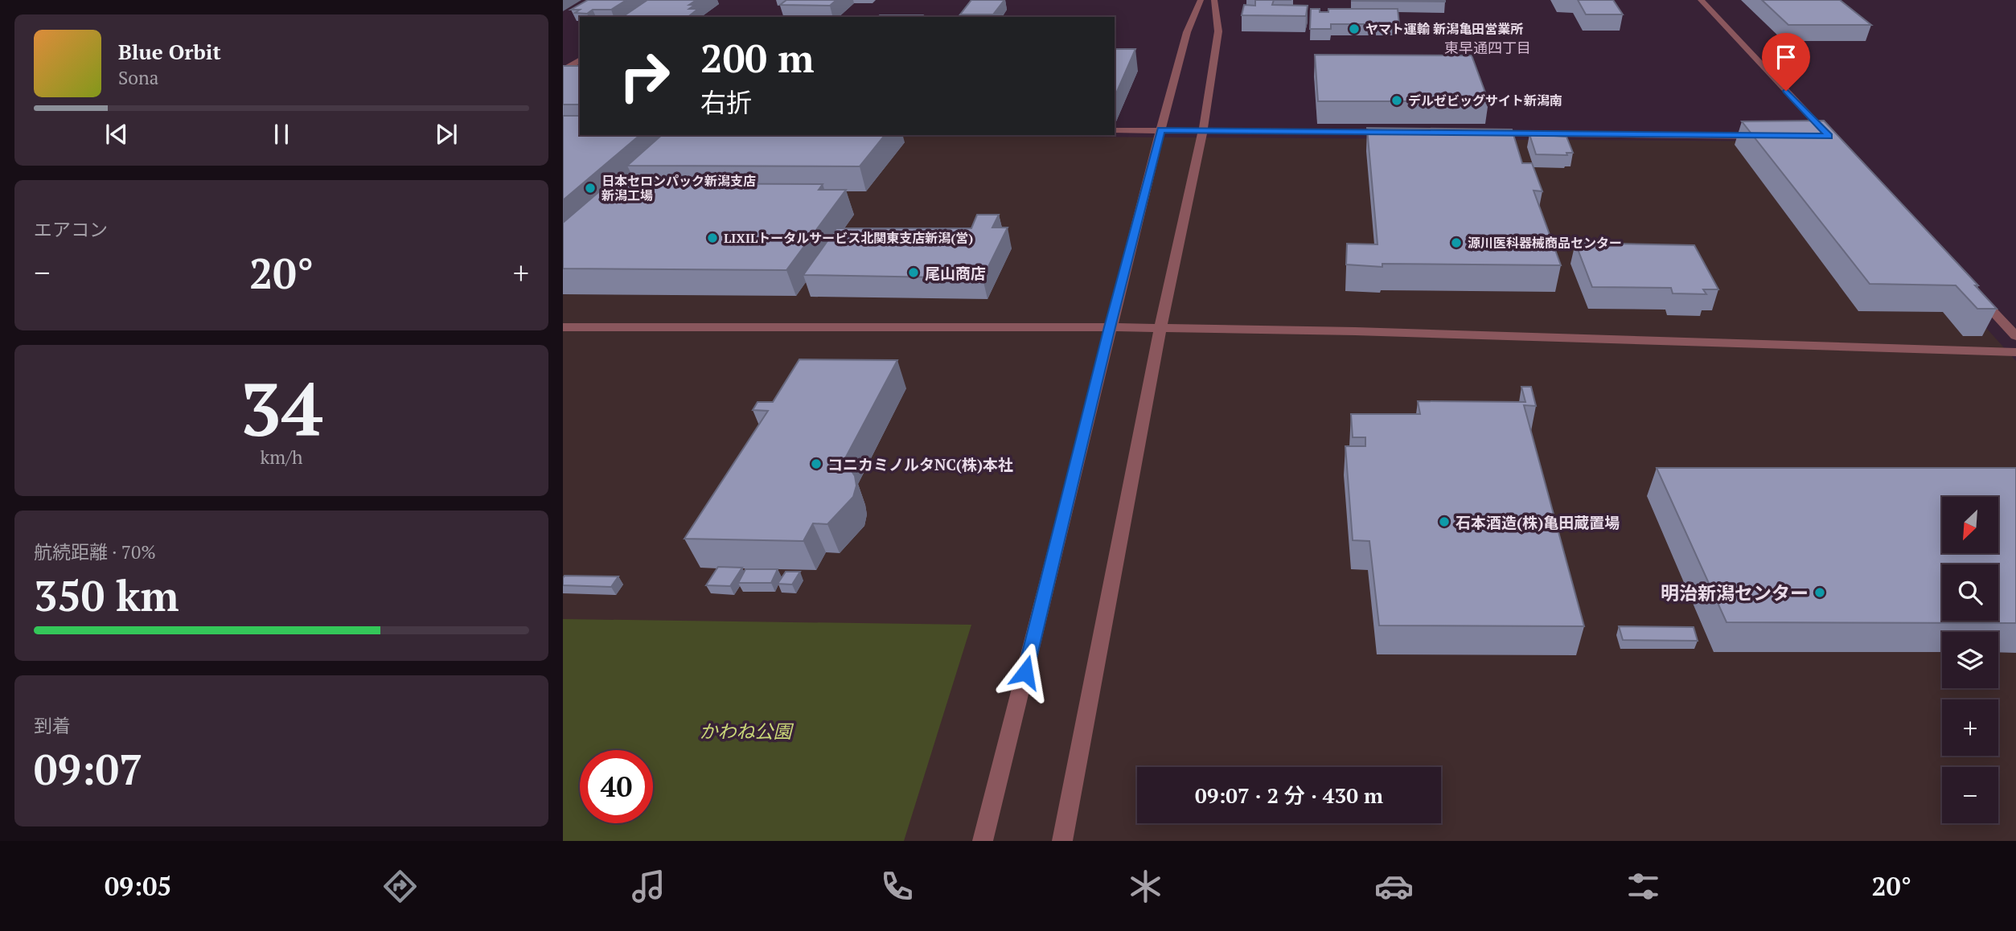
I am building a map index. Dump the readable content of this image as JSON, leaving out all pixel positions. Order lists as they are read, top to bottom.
{
  "districts": ["東早通四丁目"],
  "parks": ["かわね公園"],
  "places": [
    "ヤマト運輸 新潟亀田営業所",
    "デルゼビッグサイト新潟南",
    "日本セロンパック新潟支店 新潟工場",
    "LIXILトータルサービス北関東支店新潟(営)",
    "源川医科器械商品センター",
    "尾山商店",
    "コニカミノルタNC(株)本社",
    "石本酒造(株)亀田蔵置場",
    "明治新潟センター"
  ],
  "north": "bottom left",
  "page": {
    "turn": ["200 m", "右折"],
    "song": ["Blue Orbit", "Sona"],
    "tile": [
      "エアコン",
      ["34", "km/h"],
      ["航続距離 · 70%", "350 km"],
      ["到着", "09:07"]
    ],
    "heat": ["−", "20°", "+"],
    "map_buttons": ["+", "−"],
    "limit": "40",
    "trip": "09:07 · 2 分 · 430 m",
    "tabs": ["09:05", "20°"]
  }
}
